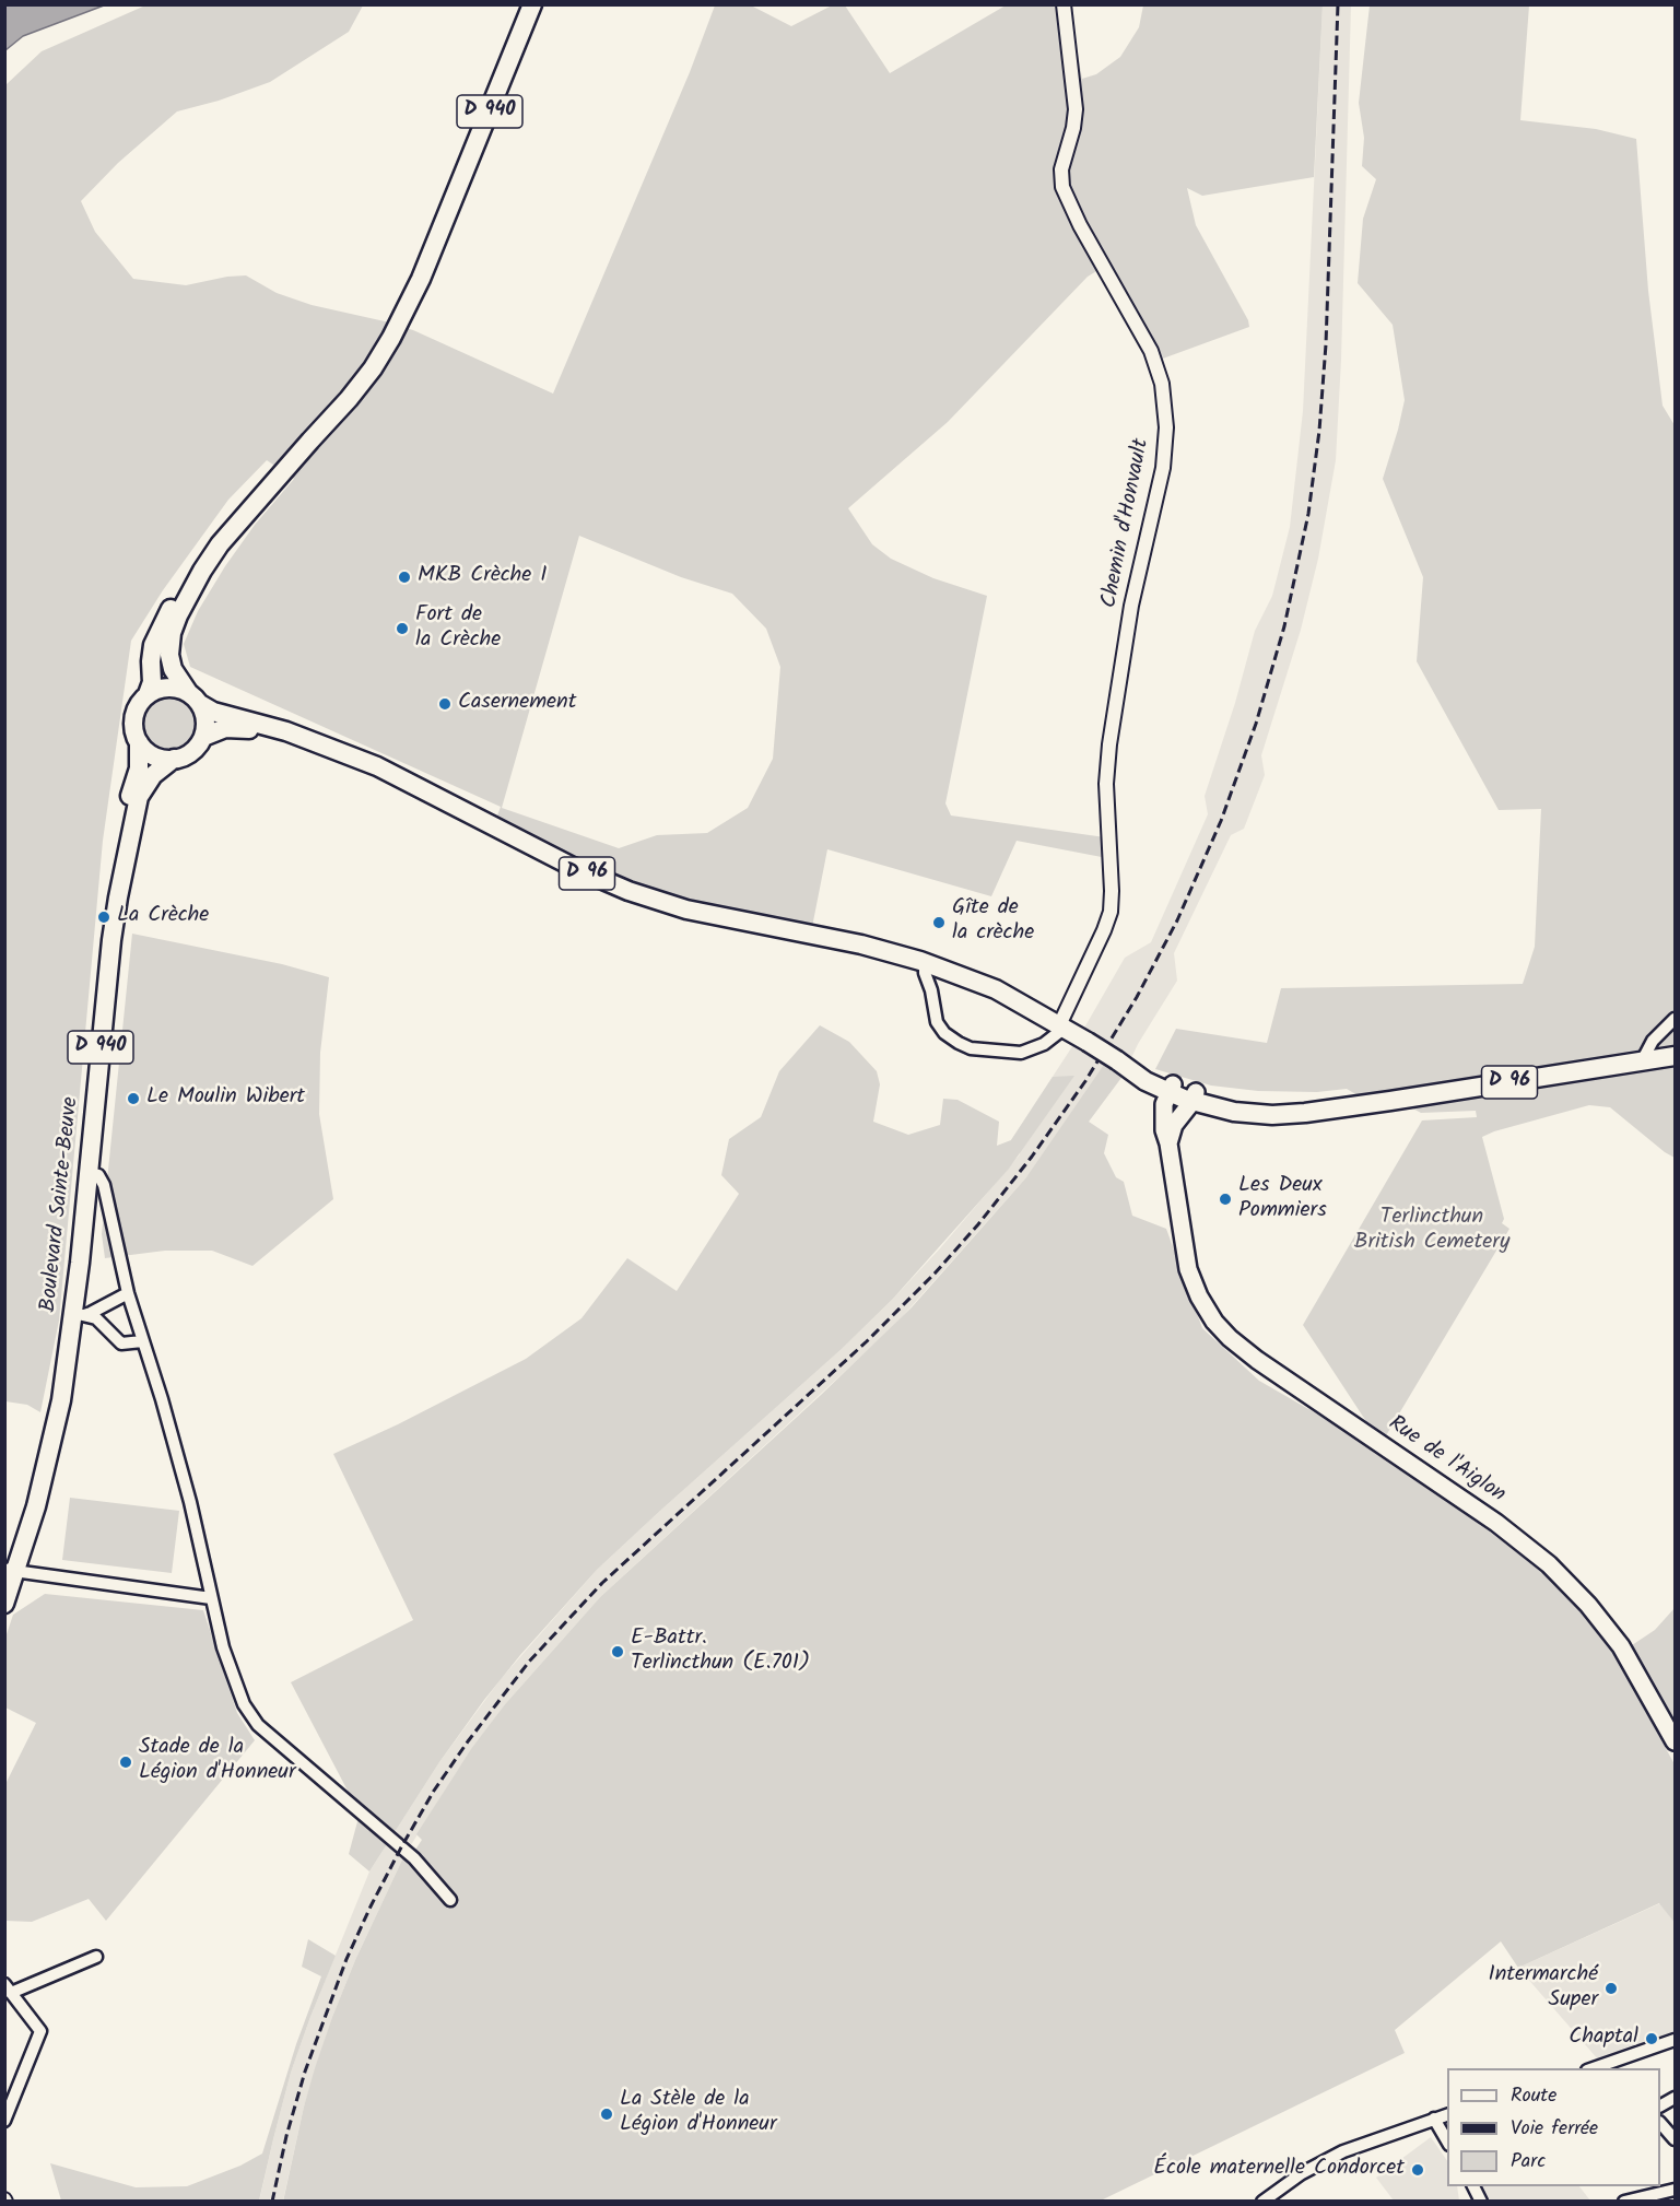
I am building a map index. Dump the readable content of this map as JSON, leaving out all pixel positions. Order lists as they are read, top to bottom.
{
  "streets": {
    "main road": [
      "D 940",
      "D 96",
      "Boulevard Sainte-Beuve",
      "Rue de l'Aiglon"
    ],
    "street": ["Chemin d'Honvault"]
  },
  "crossings": [
    ["D 940", "D 96"],
    ["D 940", "Boulevard Sainte-Beuve"],
    ["Chemin d'Honvault", "D 96"],
    ["D 96", "Rue de l'Aiglon"]
  ],
  "parks": ["Terlincthun British Cemetery"],
  "places": [
    "MKB Crèche I",
    "Fort de la Crèche",
    "Casernement",
    "La Crèche",
    "Gîte de la crèche",
    "Le Moulin Wibert",
    "Les Deux Pommiers",
    "E-Battr. Terlincthun (E.701)",
    "Stade de la Légion d'Honneur",
    "Intermarché Super",
    "Chaptal",
    "La Stèle de la Légion d'Honneur",
    "École maternelle Condorcet"
  ],
  "legend": ["Route", "Voie ferrée", "Parc"]
}
